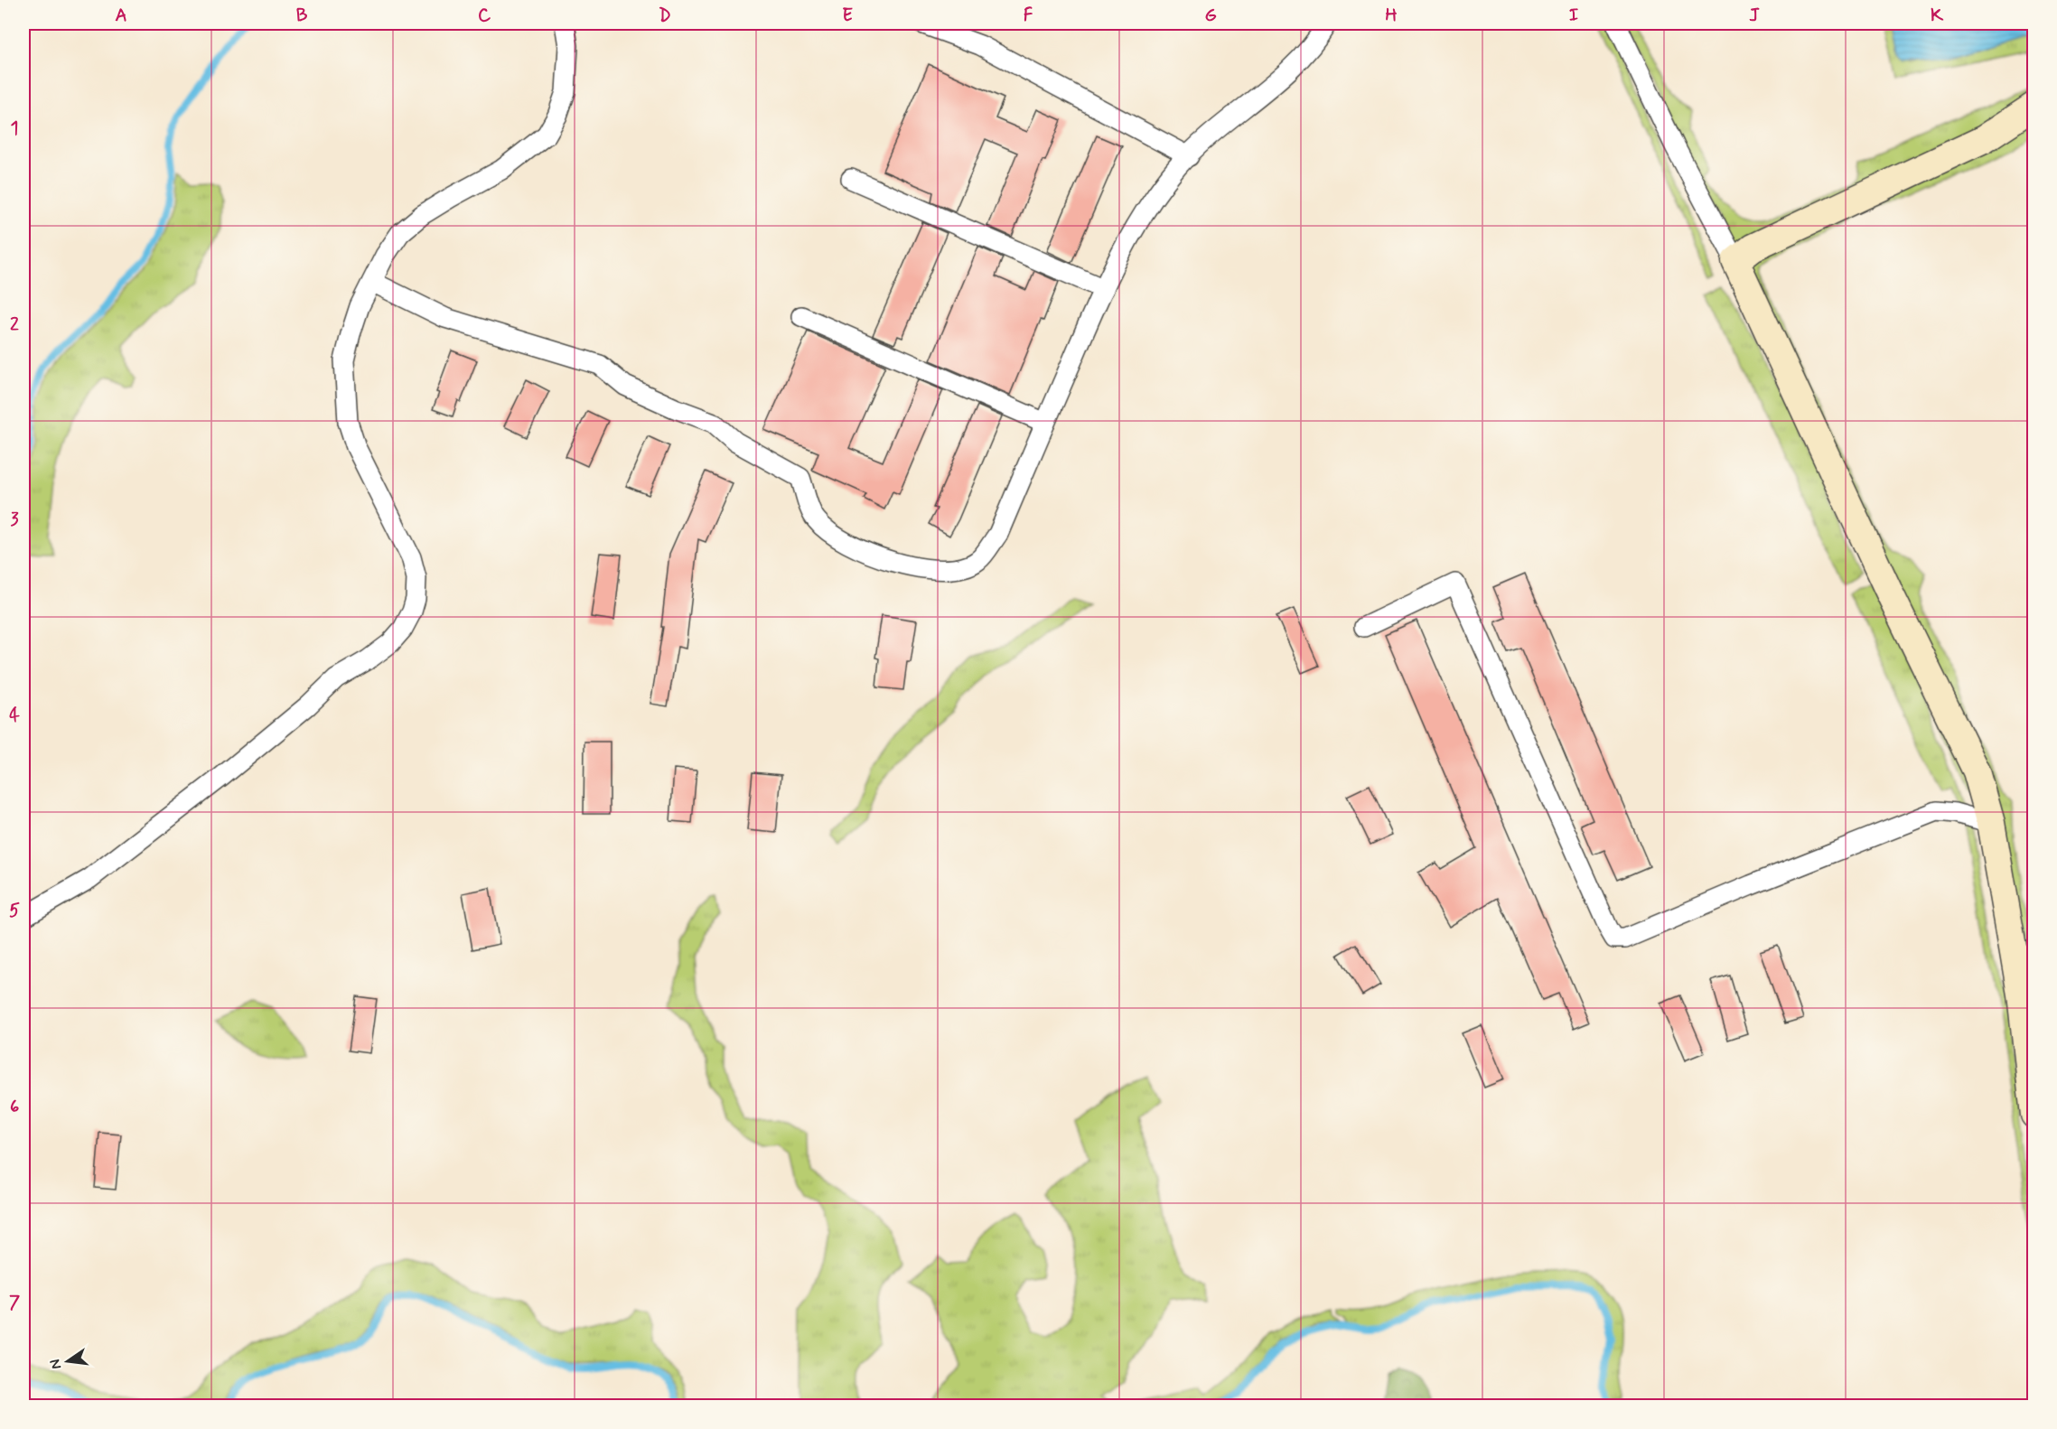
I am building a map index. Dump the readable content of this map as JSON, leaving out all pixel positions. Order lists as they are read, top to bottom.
{
  "north": "left",
  "grid": {
    "columns": [
      "A",
      "B",
      "C",
      "D",
      "E",
      "F",
      "G",
      "H",
      "I",
      "J",
      "K"
    ],
    "rows": [
      "1",
      "2",
      "3",
      "4",
      "5",
      "6",
      "7"
    ]
  }
}
